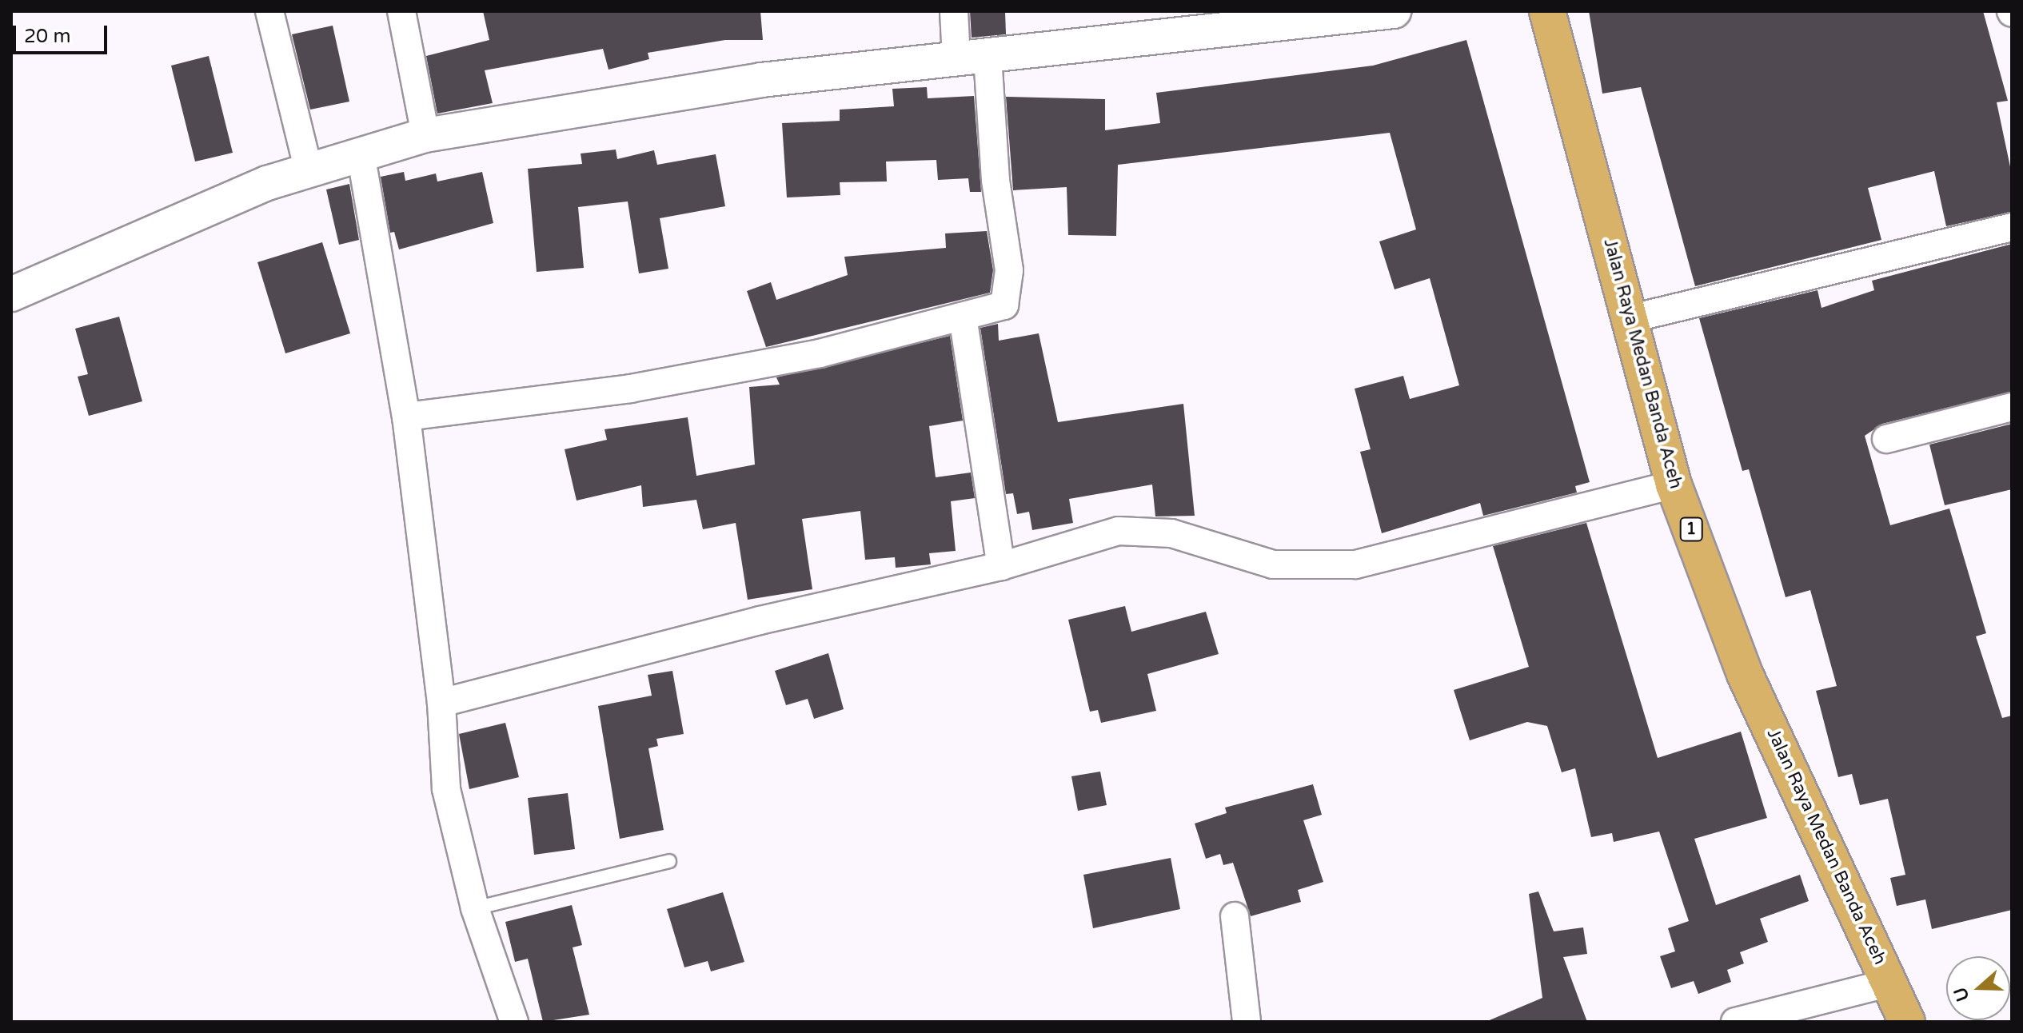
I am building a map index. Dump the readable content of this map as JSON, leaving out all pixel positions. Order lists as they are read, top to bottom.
{
  "streets": {
    "highway": ["Jalan Raya Medan Banda Aceh", "1"]
  },
  "scale_bar": "20 m",
  "north": "left"
}
